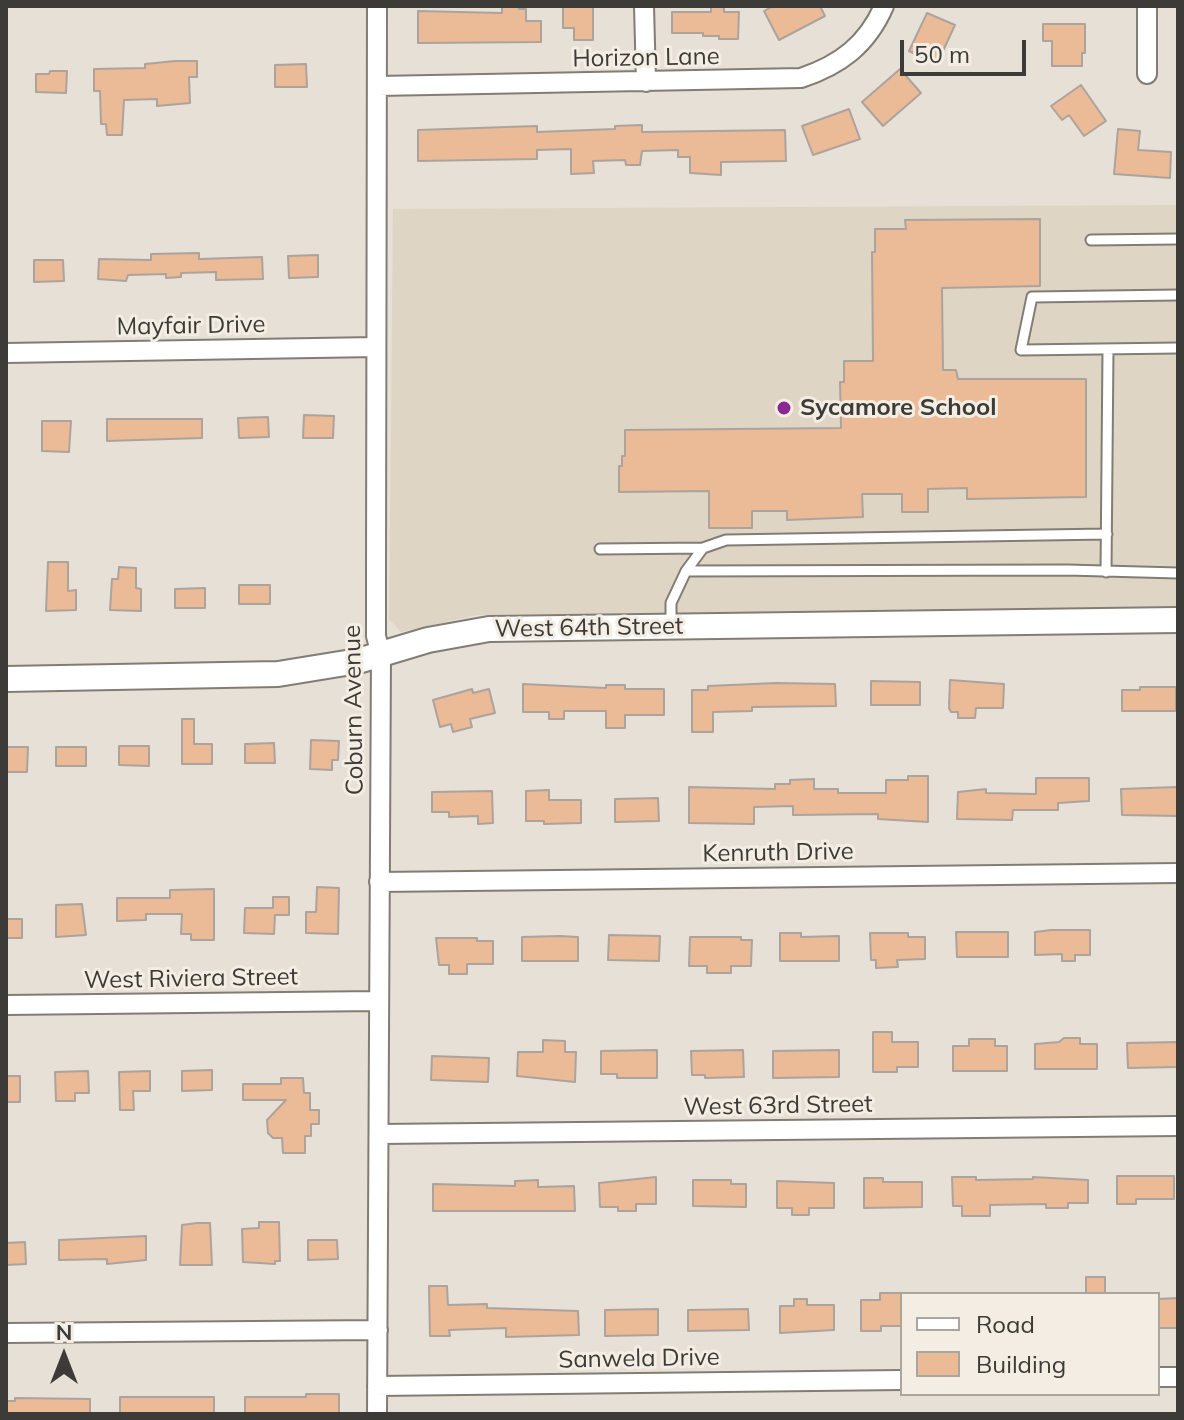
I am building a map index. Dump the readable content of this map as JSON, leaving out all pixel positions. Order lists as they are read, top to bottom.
{
  "streets": {
    "street": [
      "Horizon Lane",
      "Mayfair Drive",
      "West 64th Street",
      "Coburn Avenue",
      "Kenruth Drive",
      "West Riviera Street",
      "West 63rd Street",
      "Sanwela Drive"
    ]
  },
  "crossings": [
    ["Horizon Lane", "Coburn Avenue"],
    ["Mayfair Drive", "Coburn Avenue"],
    ["West 64th Street", "Coburn Avenue"],
    ["Coburn Avenue", "Kenruth Drive"],
    ["Coburn Avenue", "West Riviera Street"],
    ["Coburn Avenue", "West 63rd Street"],
    ["Coburn Avenue", "Sanwela Drive"]
  ],
  "places": ["Sycamore School"],
  "legend": ["Road", "Building"],
  "scale_bar": "50 m",
  "north": "top"
}
